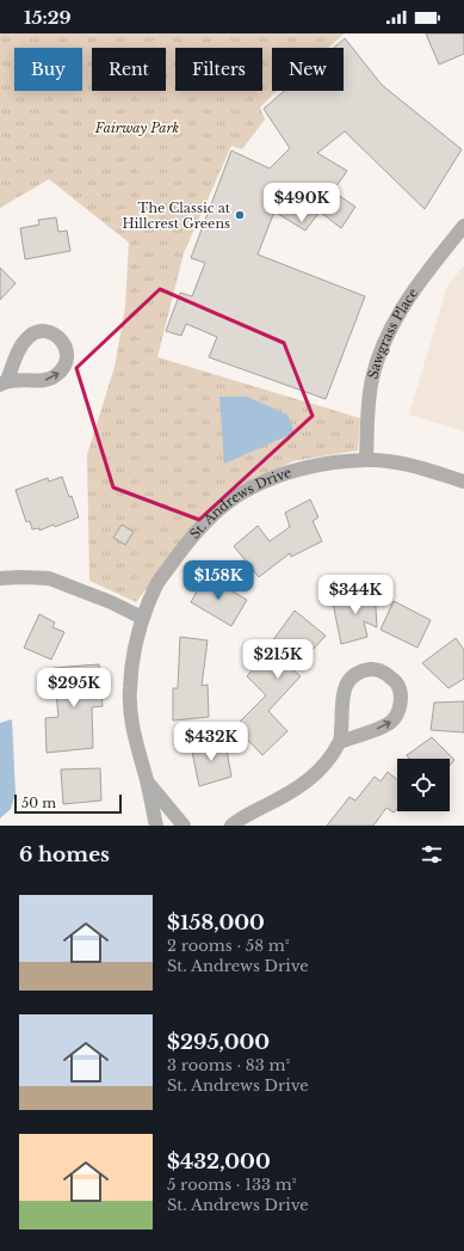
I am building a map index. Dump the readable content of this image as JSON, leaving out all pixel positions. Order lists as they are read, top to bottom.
{
  "streets": {
    "street": ["Sawgrass Place", "St. Andrews Drive"]
  },
  "crossings": [
    ["Sawgrass Place", "St. Andrews Drive"]
  ],
  "parks": ["Fairway Park"],
  "places": ["The Classic at Hillcrest Greens"],
  "scale_bar": "50 m",
  "page": {
    "status": "15:29",
    "chip": [
      "Buy",
      "Rent",
      "Filters",
      "New"
    ],
    "price": [
      "$490K",
      "$158K",
      "$344K",
      "$215K",
      "$295K",
      "$432K"
    ],
    "scale": "50 m",
    "heading": "6 homes",
    "list": [
      {
        "name": "$158,000",
        "note": "2 rooms · 58 m² · St. Andrews Drive"
      },
      {
        "name": "$295,000",
        "note": "3 rooms · 83 m² · St. Andrews Drive"
      },
      {
        "name": "$432,000",
        "note": "5 rooms · 133 m² · St. Andrews Drive"
      }
    ]
  }
}
